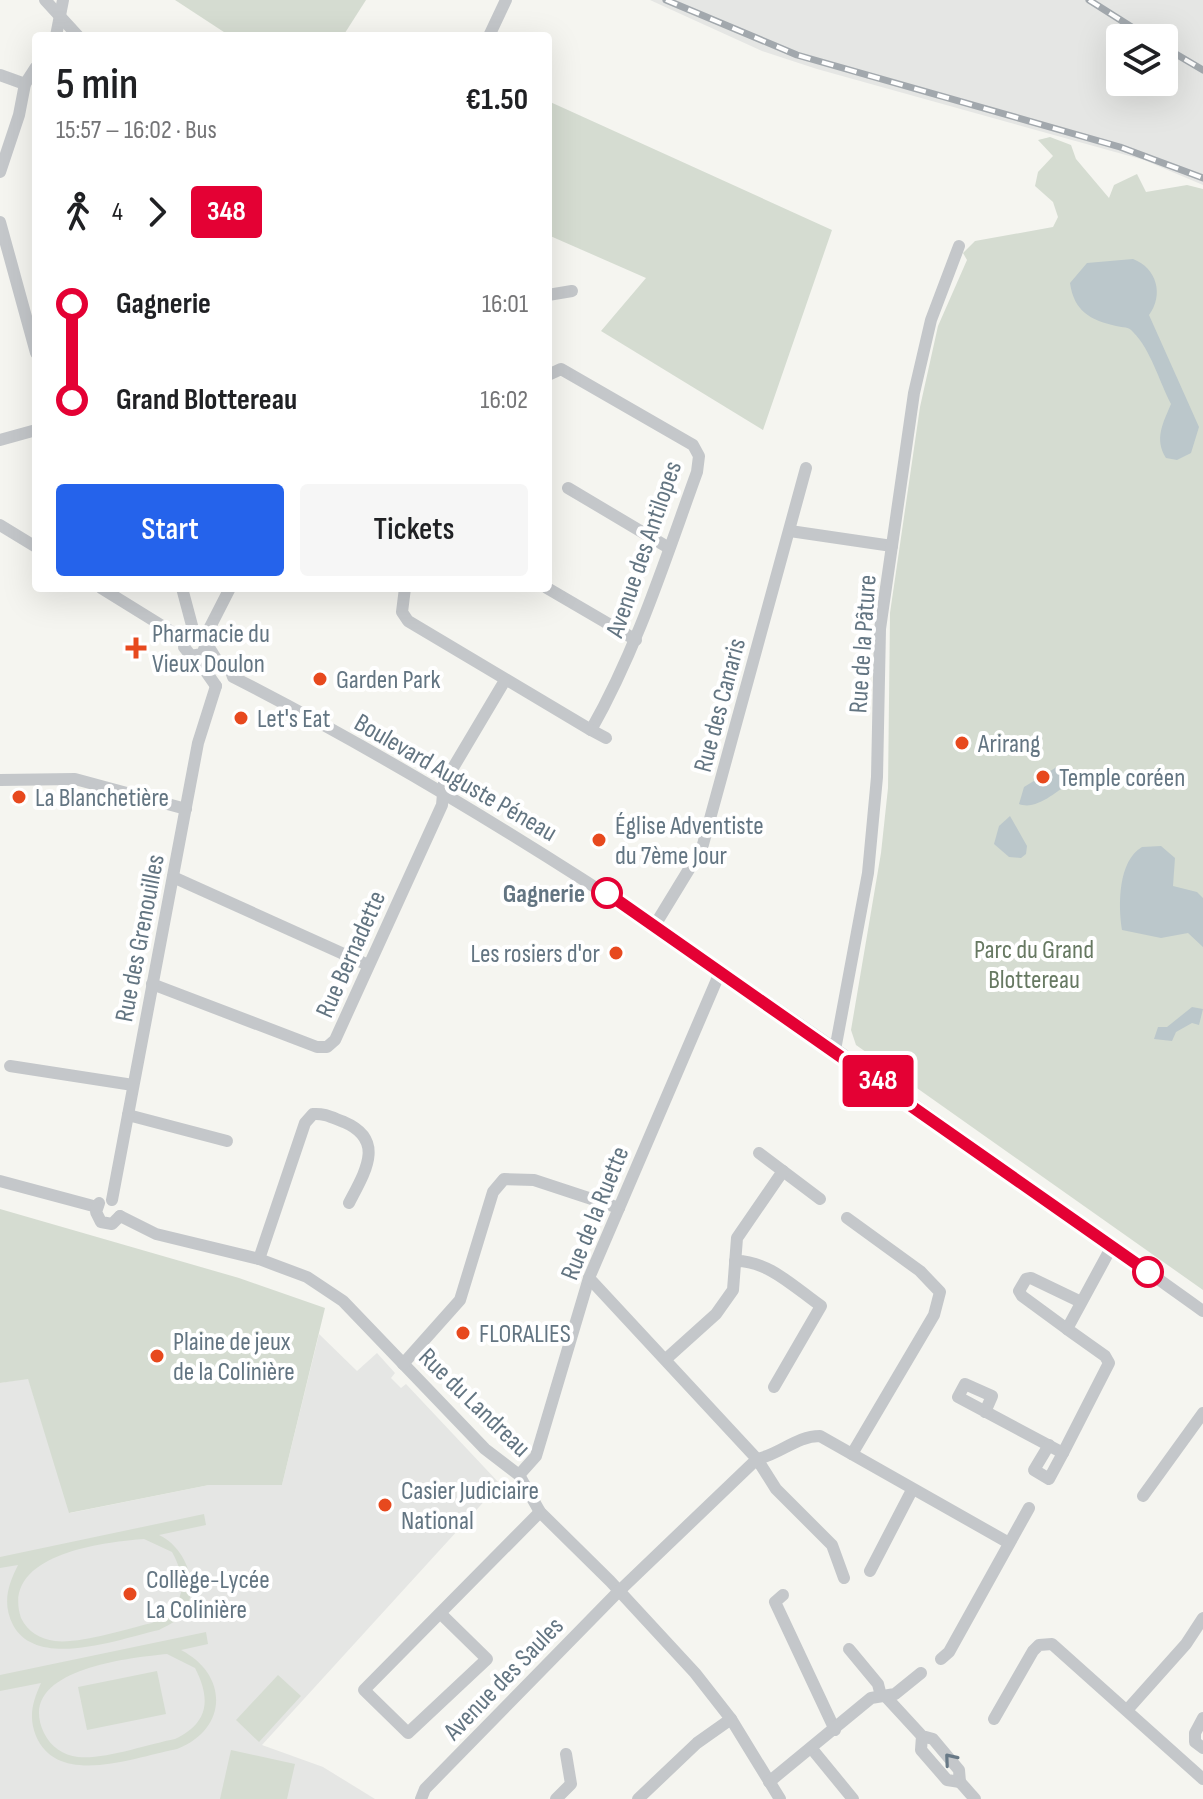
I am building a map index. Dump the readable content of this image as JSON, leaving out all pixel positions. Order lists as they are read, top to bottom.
{
  "streets": {
    "street": [
      "Avenue des Antilopes",
      "Rue de la Pâture",
      "Rue des Canaris",
      "Boulevard Auguste Péneau",
      "Rue des Grenouilles",
      "Rue Bernadette",
      "Rue de la Ruette",
      "Rue du Landreau",
      "Avenue des Saules"
    ]
  },
  "crossings": [
    ["Rue de la Pâture", "Boulevard Auguste Péneau"],
    ["Rue des Canaris", "Boulevard Auguste Péneau"],
    ["Boulevard Auguste Péneau", "Rue des Grenouilles"],
    ["Boulevard Auguste Péneau", "Rue Bernadette"],
    ["Boulevard Auguste Péneau", "Rue de la Ruette"],
    ["Rue des Grenouilles", "Rue Bernadette"],
    ["Rue des Grenouilles", "Rue du Landreau"],
    ["Rue de la Ruette", "Rue du Landreau"],
    ["Rue du Landreau", "Avenue des Saules"]
  ],
  "parks": ["Parc du Grand Blottereau"],
  "places": {
    "health": ["Pharmacie du Vieux Doulon"],
    "other": [
      "Garden Park",
      "Let's Eat",
      "Arirang",
      "Temple coréen",
      "La Blanchetière",
      "Église Adventiste du 7ème Jour",
      "Gagnerie",
      "Les rosiers d'or",
      "FLORALIES",
      "Plaine de jeux de la Colinière",
      "Casier Judiciaire National",
      "Collège-Lycée La Colinière"
    ]
  },
  "lines": ["bus line 348"],
  "page": {
    "on_map": "348",
    "heading": ["5 min", "15:57 – 16:02 · Bus", "€1.50"],
    "legs": ["4", "348"],
    "list": [
      {
        "name": "Gagnerie",
        "value": "16:01"
      },
      {
        "name": "Grand Blottereau",
        "value": "16:02"
      }
    ],
    "buttons": ["Start", "Tickets"]
  }
}
